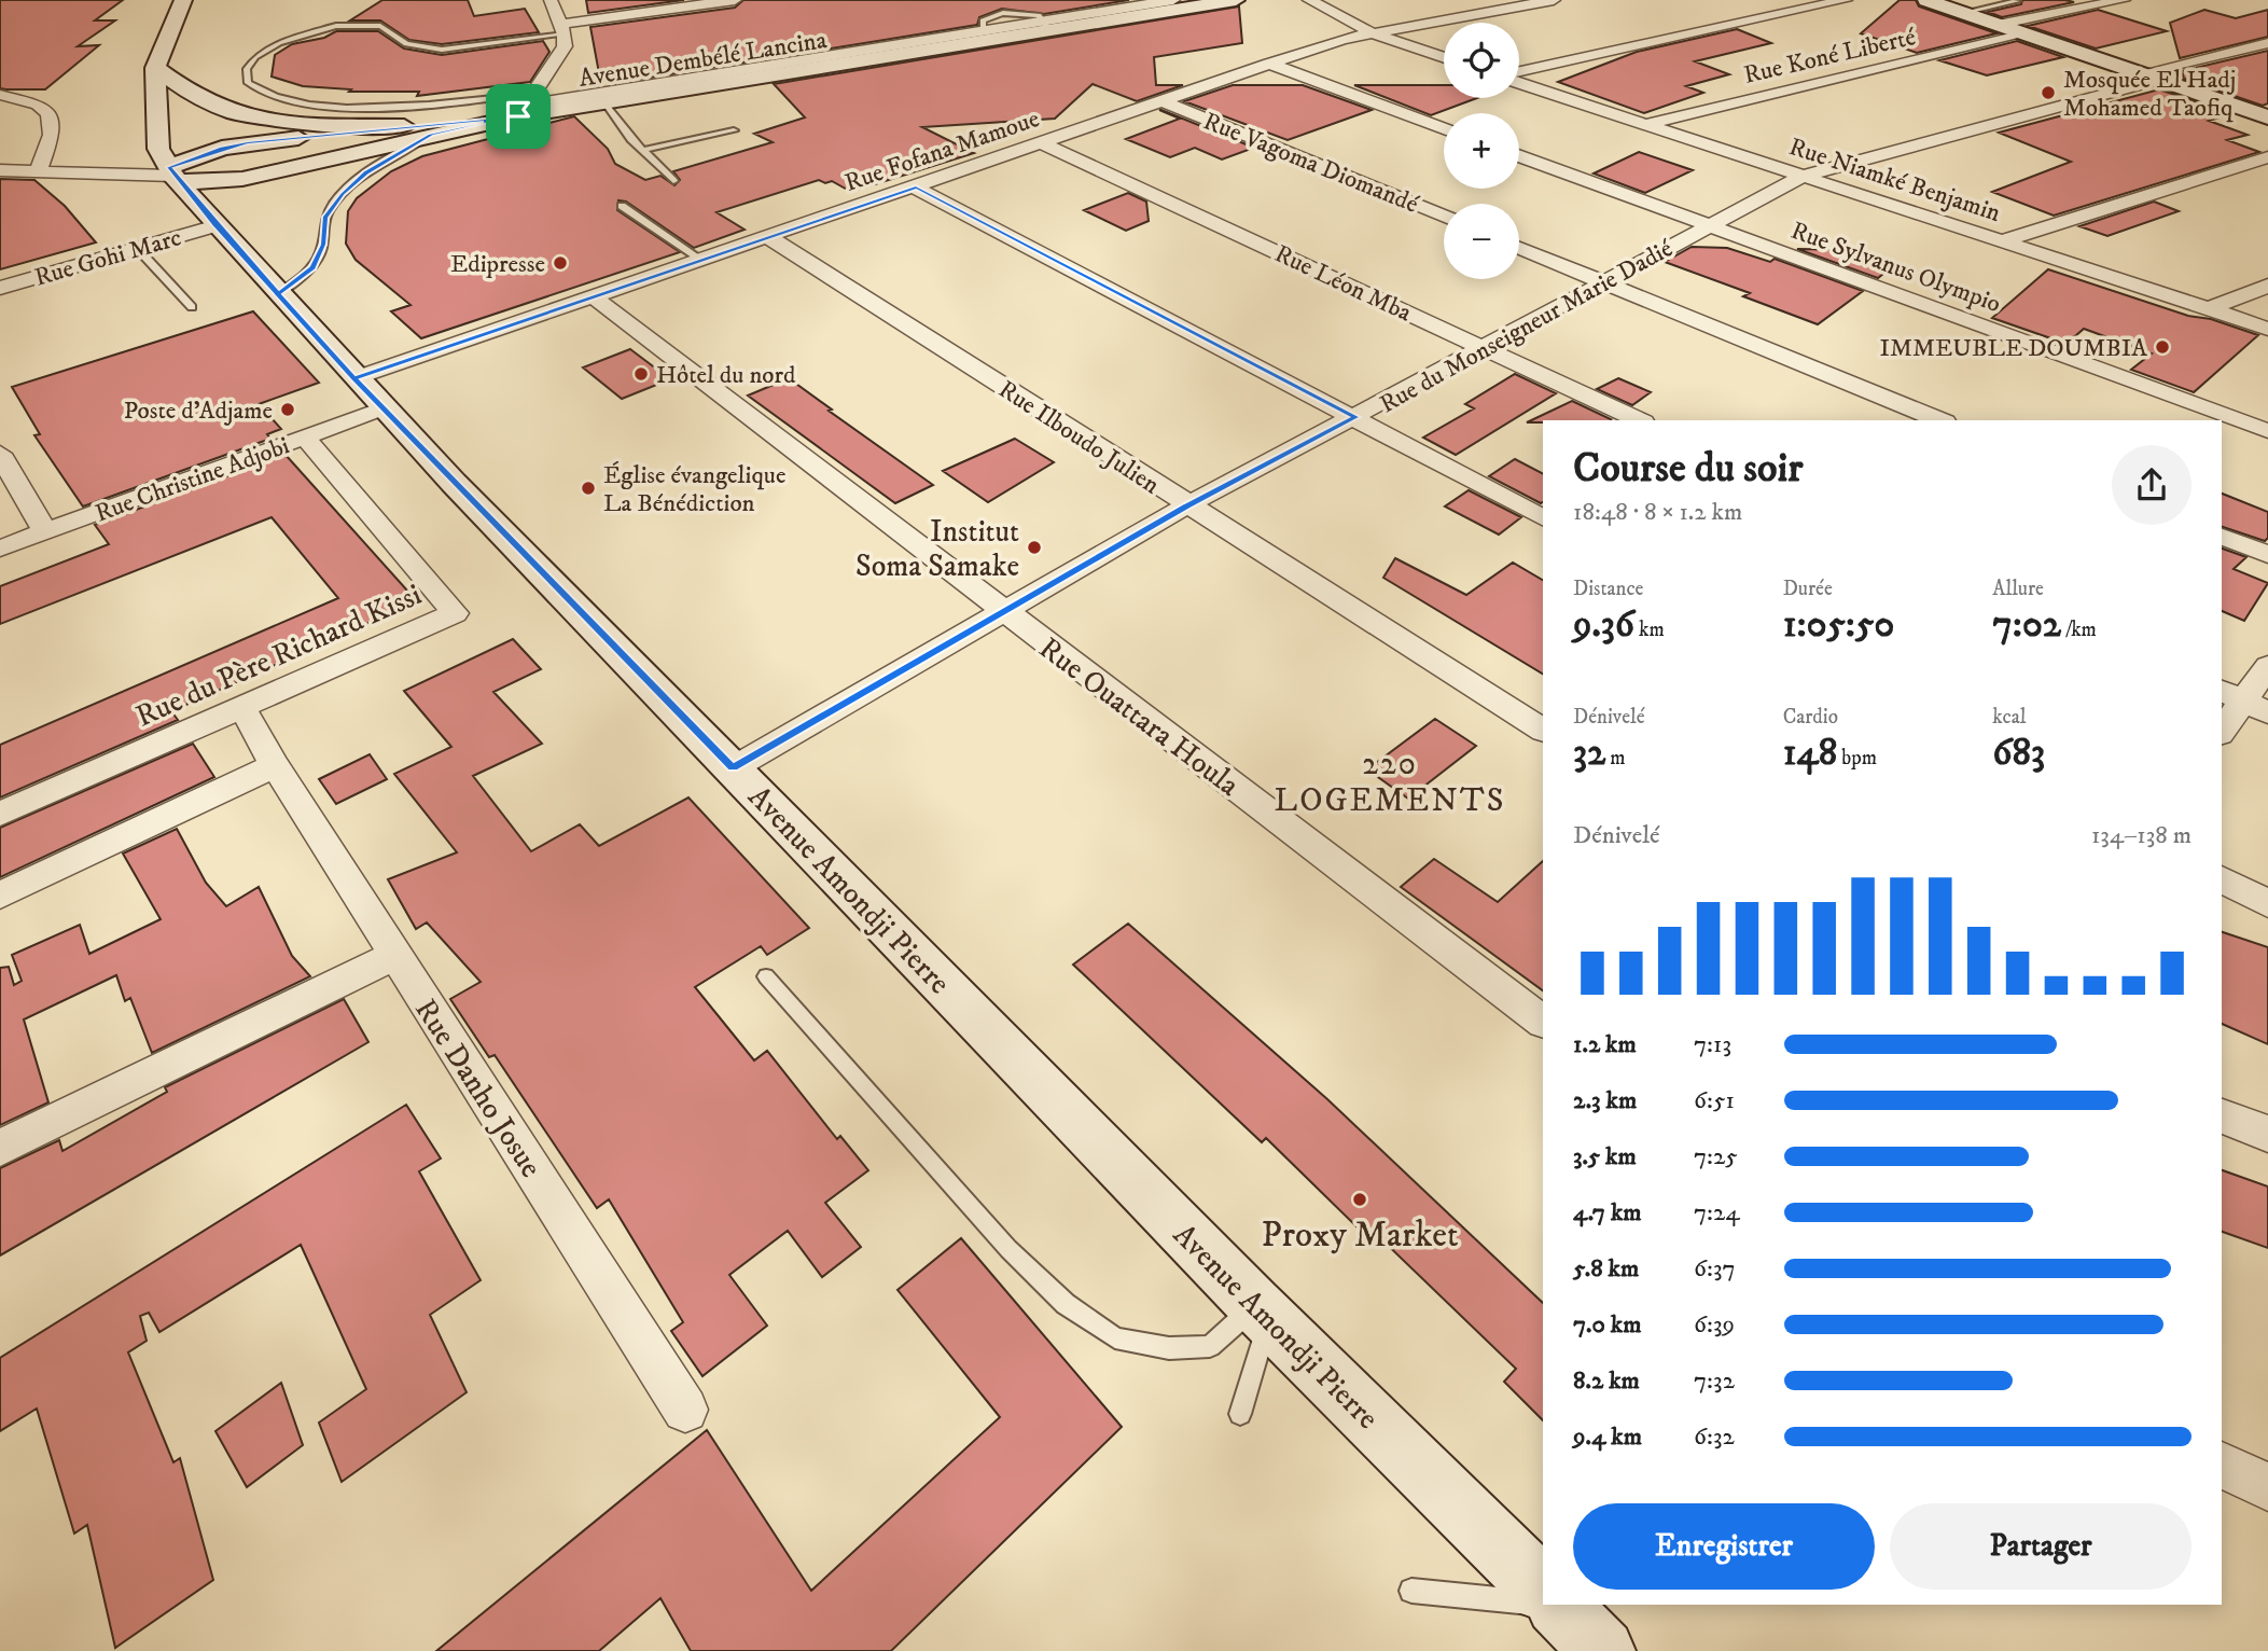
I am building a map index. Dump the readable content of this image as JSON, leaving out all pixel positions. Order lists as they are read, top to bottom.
{
  "streets": {
    "street": [
      "Rue Koné Liberté",
      "Avenue Dembélé Lancina",
      "Rue Fofana Mamoue",
      "Rue Vagoma Diomandé",
      "Rue Niamké Benjamin",
      "Rue Gohi Marc",
      "Rue Sylvanus Olympio",
      "Rue Léon Mba",
      "Rue du Monseigneur Marie Dadié",
      "Rue Ilboudo Julien",
      "Rue Christine Adjobi",
      "Rue du Père Richard Kissi",
      "Rue Ouattara Houla",
      "Avenue Amondji Pierre",
      "Rue Danho Josue"
    ]
  },
  "crossings": [
    ["Rue Koné Liberté", "Rue Niamké Benjamin"],
    ["Avenue Dembélé Lancina", "Avenue Amondji Pierre"],
    ["Rue Fofana Mamoue", "Rue Vagoma Diomandé"],
    ["Rue Fofana Mamoue", "Rue Léon Mba"],
    ["Rue Fofana Mamoue", "Rue Ilboudo Julien"],
    ["Rue Fofana Mamoue", "Rue Ouattara Houla"],
    ["Rue Fofana Mamoue", "Avenue Amondji Pierre"],
    ["Rue Niamké Benjamin", "Rue du Monseigneur Marie Dadié"],
    ["Rue Gohi Marc", "Avenue Amondji Pierre"],
    ["Rue Sylvanus Olympio", "Rue du Monseigneur Marie Dadié"],
    ["Rue Léon Mba", "Rue du Monseigneur Marie Dadié"],
    ["Rue du Monseigneur Marie Dadié", "Rue Ilboudo Julien"],
    ["Rue du Monseigneur Marie Dadié", "Rue Ouattara Houla"],
    ["Rue du Monseigneur Marie Dadié", "Avenue Amondji Pierre"],
    ["Rue Christine Adjobi", "Rue du Père Richard Kissi"],
    ["Rue Christine Adjobi", "Avenue Amondji Pierre"],
    ["Rue du Père Richard Kissi", "Rue Danho Josue"]
  ],
  "districts": ["220 LOGEMENTS"],
  "places": [
    "Mosquée El Hadj Mohamed Taofiq",
    "Edipresse",
    "IMMEUBLE DOUMBIA",
    "Hôtel du nord",
    "Poste d'Adjame",
    "Église évangelique La Bénédiction",
    "Institut Soma Samake",
    "Proxy Market"
  ],
  "page": {
    "map_buttons": ["+", "−"],
    "heading": ["Course du soir", "18:48 · 8 × 1.2 km"],
    "stats": [
      ["Distance", "9.36 km"],
      ["Durée", "1:05:50"],
      ["Allure", "7:02 /km"],
      ["Dénivelé", "32 m"],
      ["Cardio", "148 bpm"],
      ["kcal", "683"]
    ],
    "chart": ["Dénivelé", "134–138 m"],
    "list": [
      {
        "name": "1.2 km",
        "note": "7:13"
      },
      {
        "name": "2.3 km",
        "note": "6:51"
      },
      {
        "name": "3.5 km",
        "note": "7:25"
      },
      {
        "name": "4.7 km",
        "note": "7:24"
      },
      {
        "name": "5.8 km",
        "note": "6:37"
      },
      {
        "name": "7.0 km",
        "note": "6:39"
      },
      {
        "name": "8.2 km",
        "note": "7:32"
      },
      {
        "name": "9.4 km",
        "note": "6:32"
      }
    ],
    "buttons": ["Enregistrer", "Partager"]
  }
}
